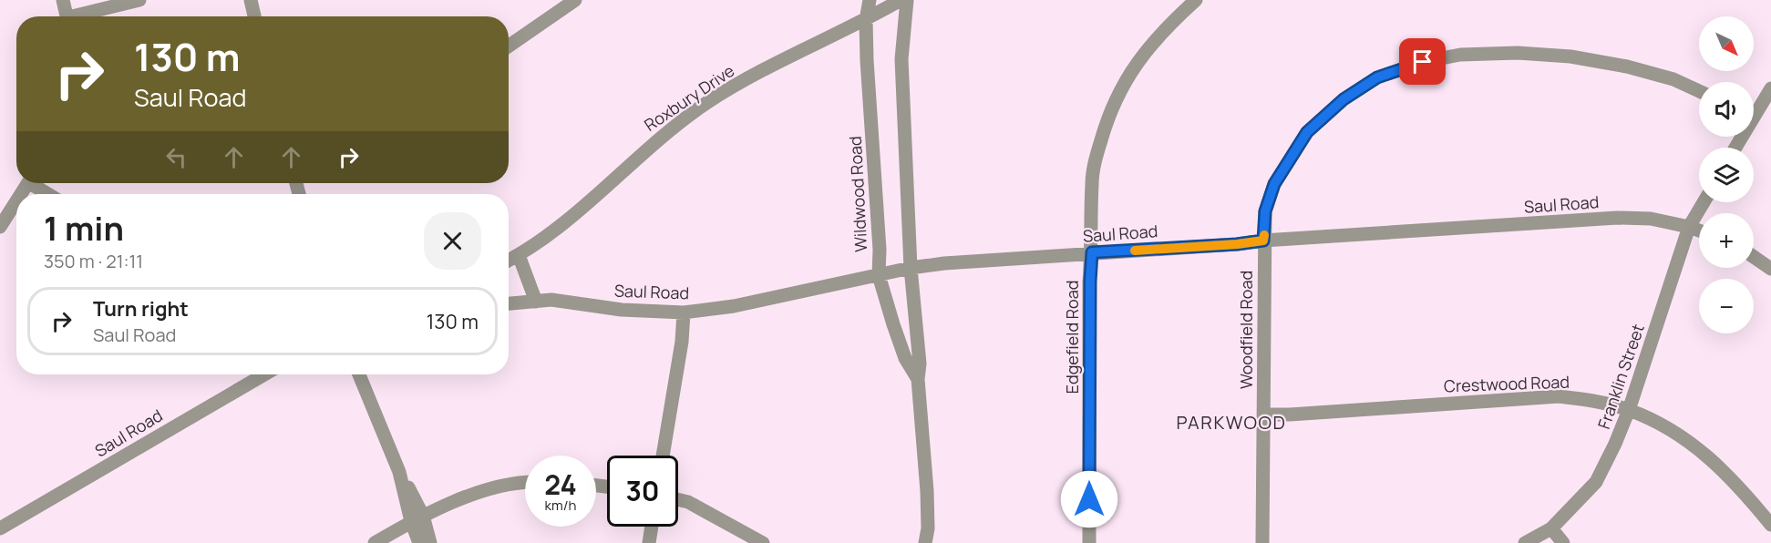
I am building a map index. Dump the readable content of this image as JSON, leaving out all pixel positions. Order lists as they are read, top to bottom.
{
  "streets": {
    "street": [
      "Roxbury Drive",
      "Wildwood Road",
      "Saul Road",
      "Woodfield Road",
      "Edgefield Road",
      "Franklin Street",
      "Crestwood Road"
    ]
  },
  "crossings": [
    ["Roxbury Drive", "Wildwood Road"],
    ["Wildwood Road", "Saul Road"],
    ["Saul Road", "Woodfield Road"],
    ["Saul Road", "Edgefield Road"],
    ["Saul Road", "Franklin Street"],
    ["Woodfield Road", "Crestwood Road"],
    ["Franklin Street", "Crestwood Road"]
  ],
  "districts": ["PARKWOOD"],
  "north": "bottom right",
  "page": {
    "map_buttons": ["+", "−"],
    "turn": ["130 m", "Saul Road"],
    "heading": ["1 min", "350 m · 21:11"],
    "list": [
      {
        "name": "Turn right",
        "note": "Saul Road",
        "value": "130 m"
      }
    ],
    "speed": "24 km/h",
    "limit": "30"
  }
}
